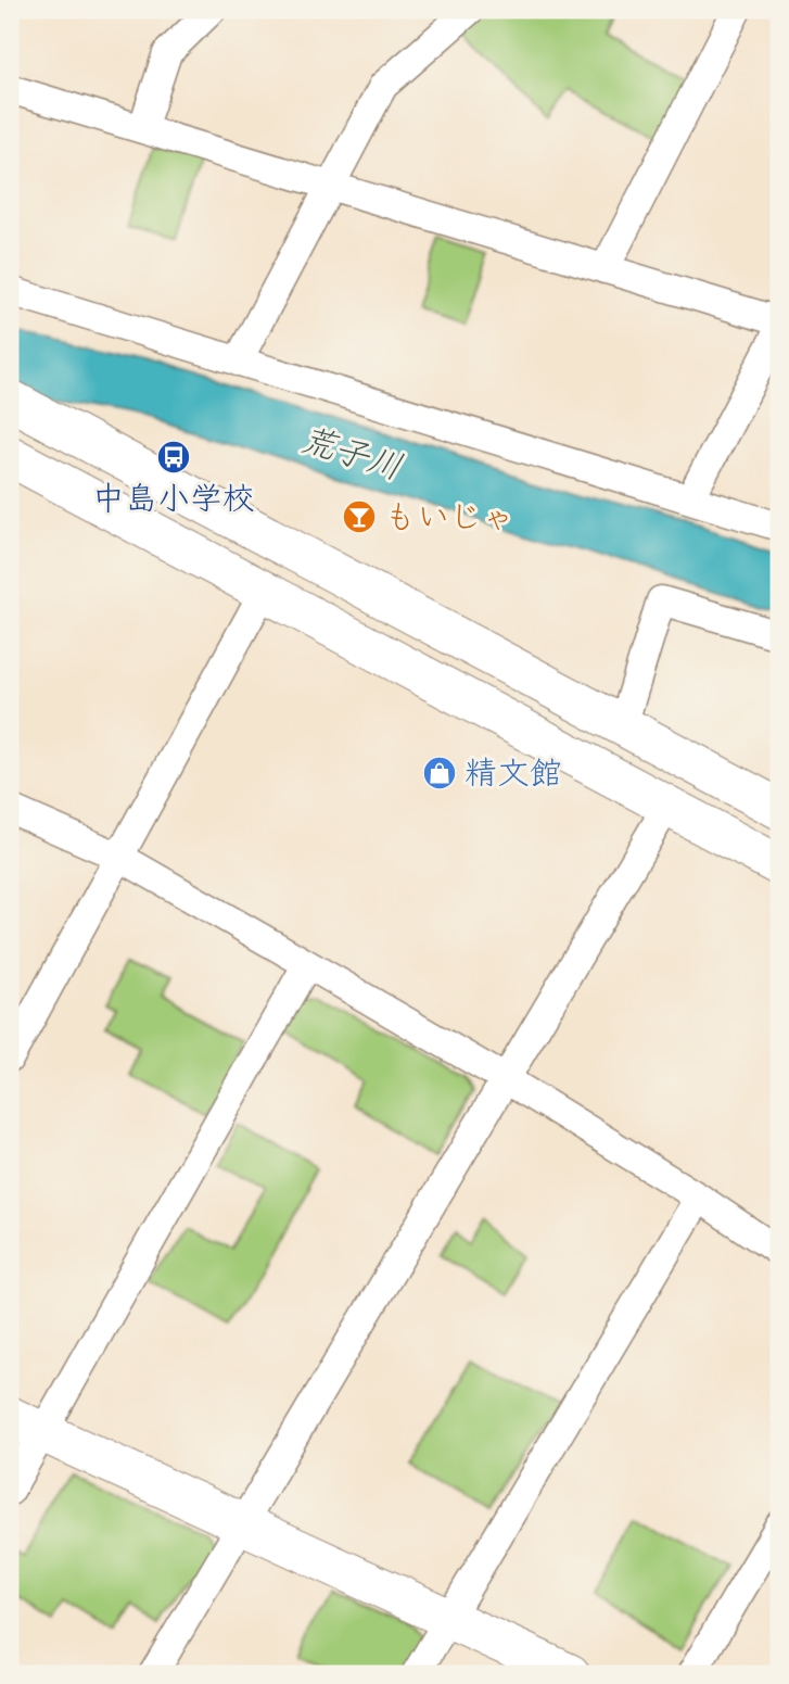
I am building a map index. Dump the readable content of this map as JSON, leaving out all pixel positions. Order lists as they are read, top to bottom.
{
  "water": ["荒子川"],
  "places": {
    "bus stop": ["中島小学校"],
    "bar": ["もいじゃ"],
    "shop": ["精文館"]
  }
}
